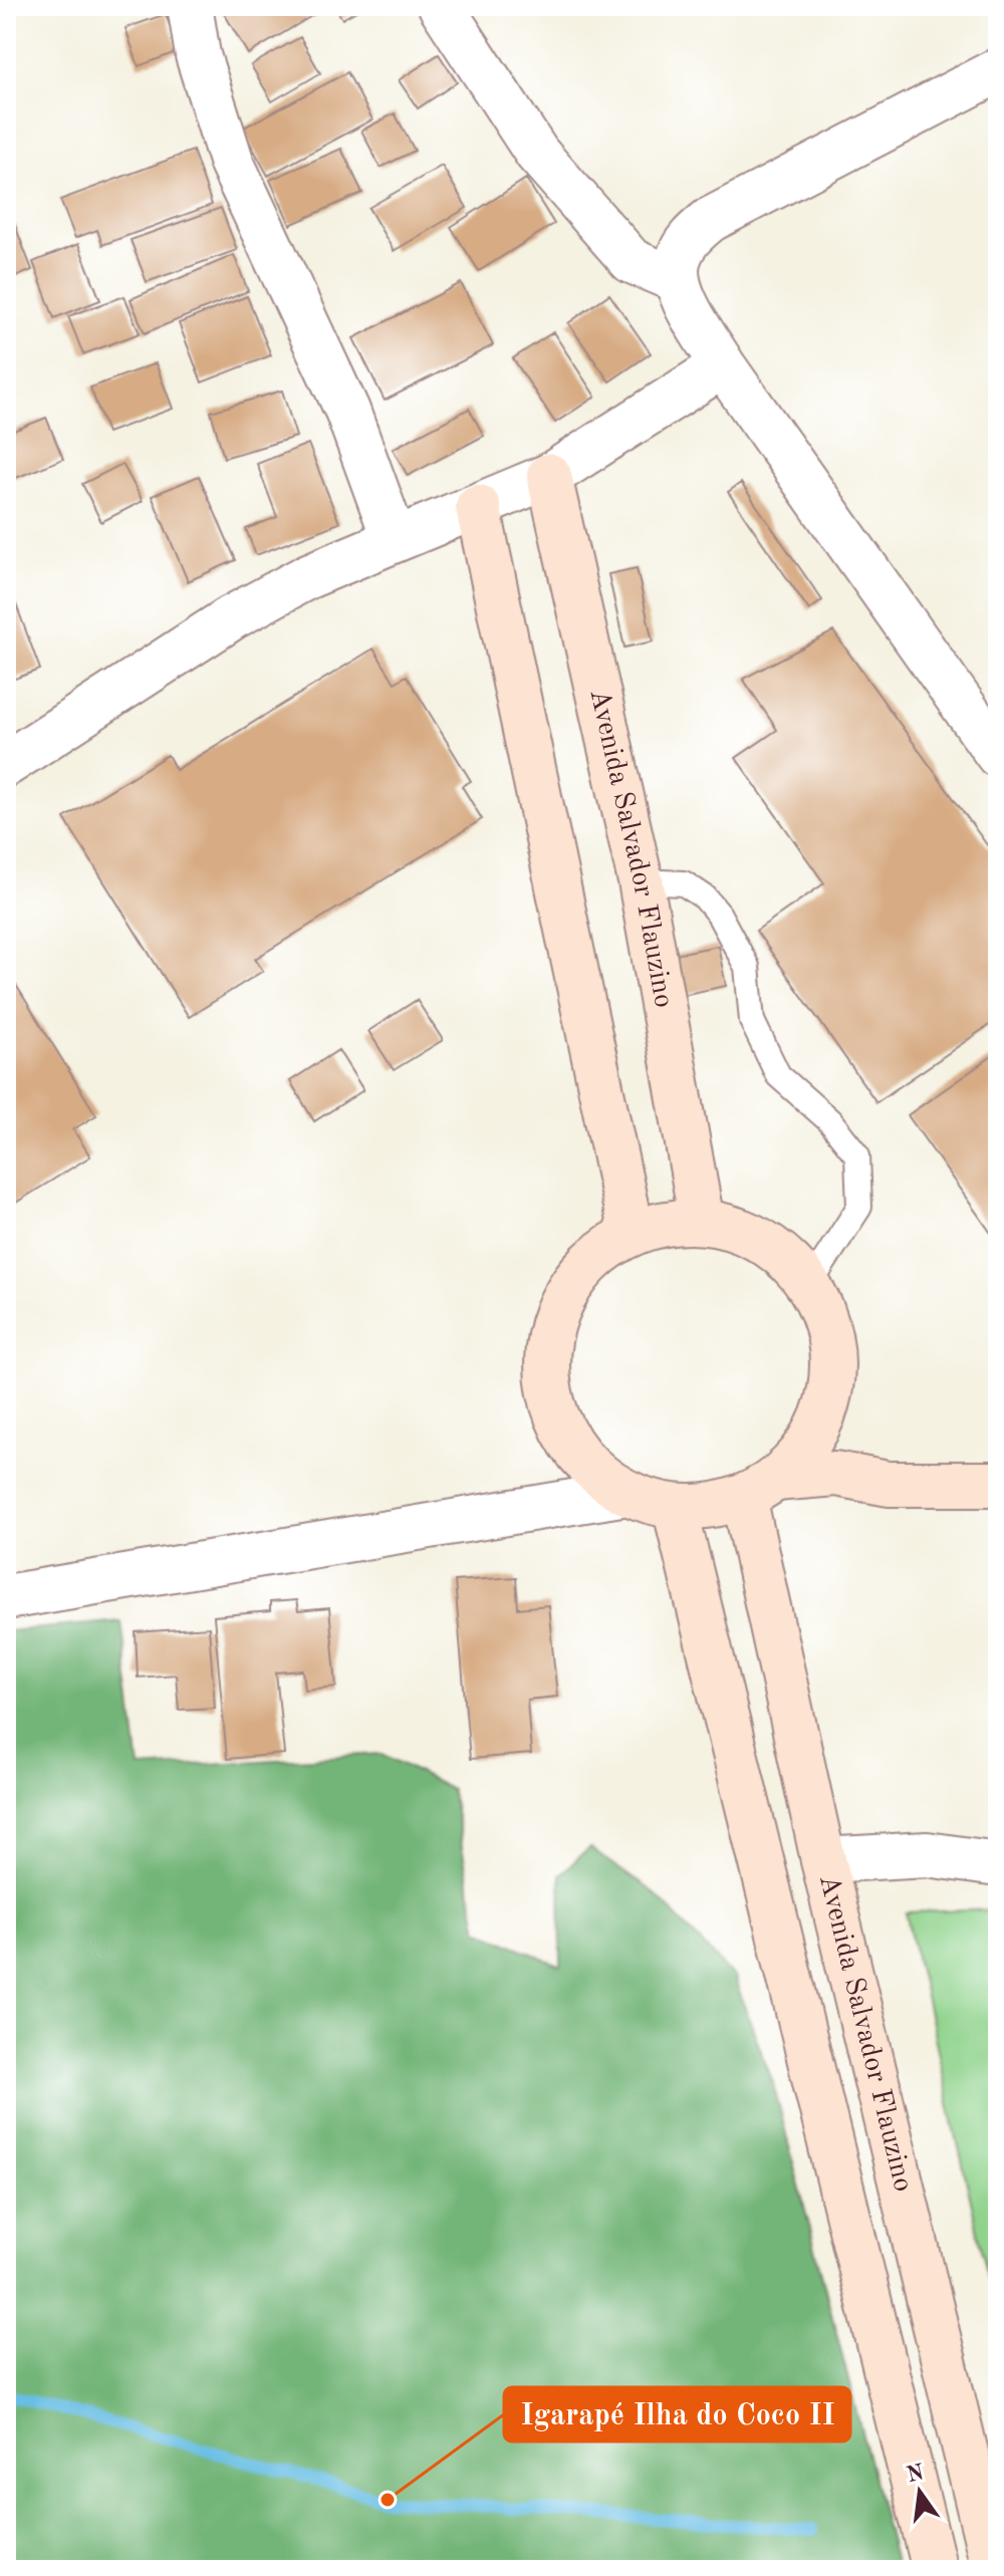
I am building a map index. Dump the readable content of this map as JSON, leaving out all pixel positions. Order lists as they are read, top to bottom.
{
  "streets": {
    "street": ["Avenida Salvador Flauzino"]
  },
  "places": ["Igarapé Ilha do Coco II"],
  "north": "top"
}
